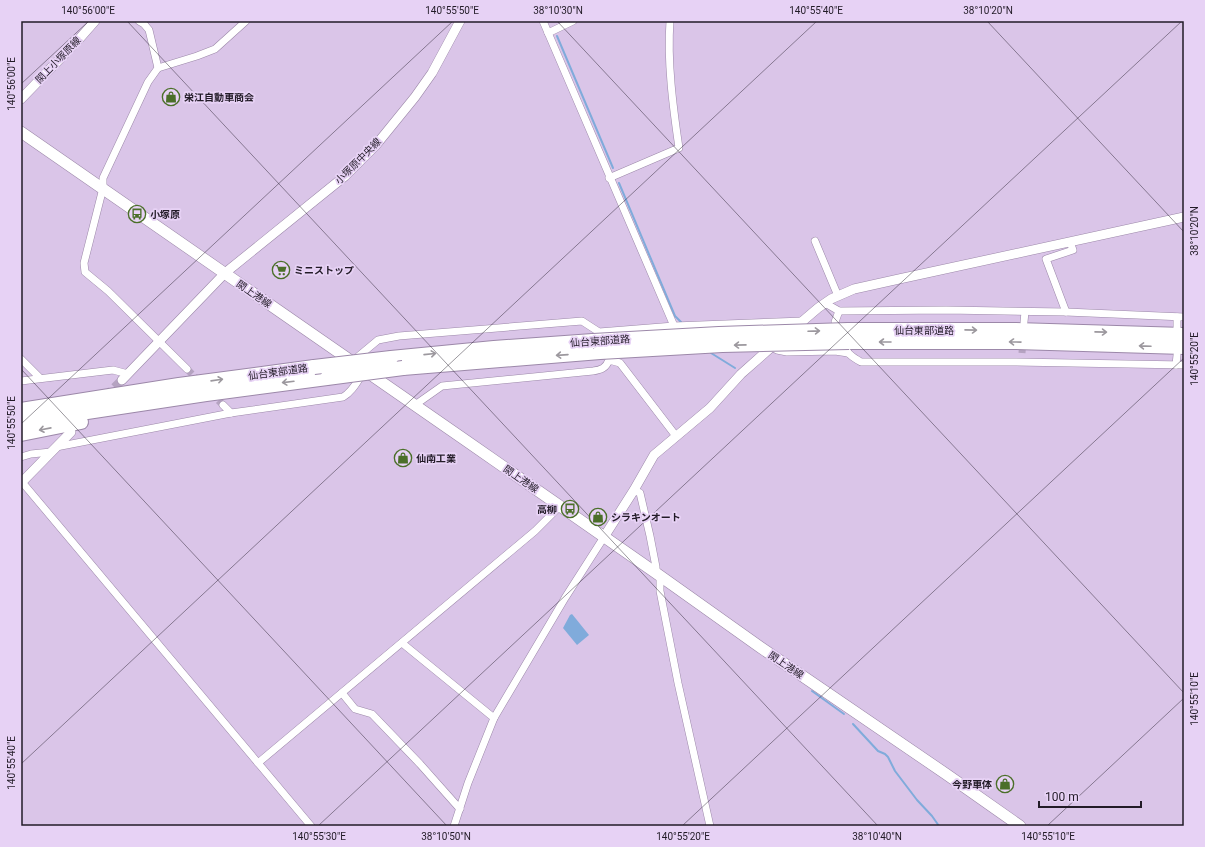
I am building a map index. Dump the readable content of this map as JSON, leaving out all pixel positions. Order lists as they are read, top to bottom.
{
  "streets": {
    "highway": ["仙台東部道路"],
    "main road": ["閖上港線"],
    "street": ["閖上小塚原線", "小塚原中央線"]
  },
  "crossings": [
    ["小塚原中央線", "閖上港線"]
  ],
  "places": {
    "shop": [
      "栄江自動車商会",
      "仙南工業",
      "シラキンオート",
      "今野車体"
    ],
    "bus stop": ["小塚原", "高柳"],
    "supermarket": ["ミニストップ"]
  },
  "scale_bar": "100 m",
  "coordinates": [
    "140°56'00\"E",
    "140°55'50\"E",
    "38°10'30\"N",
    "140°55'40\"E",
    "38°10'20\"N",
    "140°55'20\"E",
    "140°55'10\"E",
    "140°55'30\"E",
    "38°10'50\"N",
    "38°10'40\"N"
  ]
}
